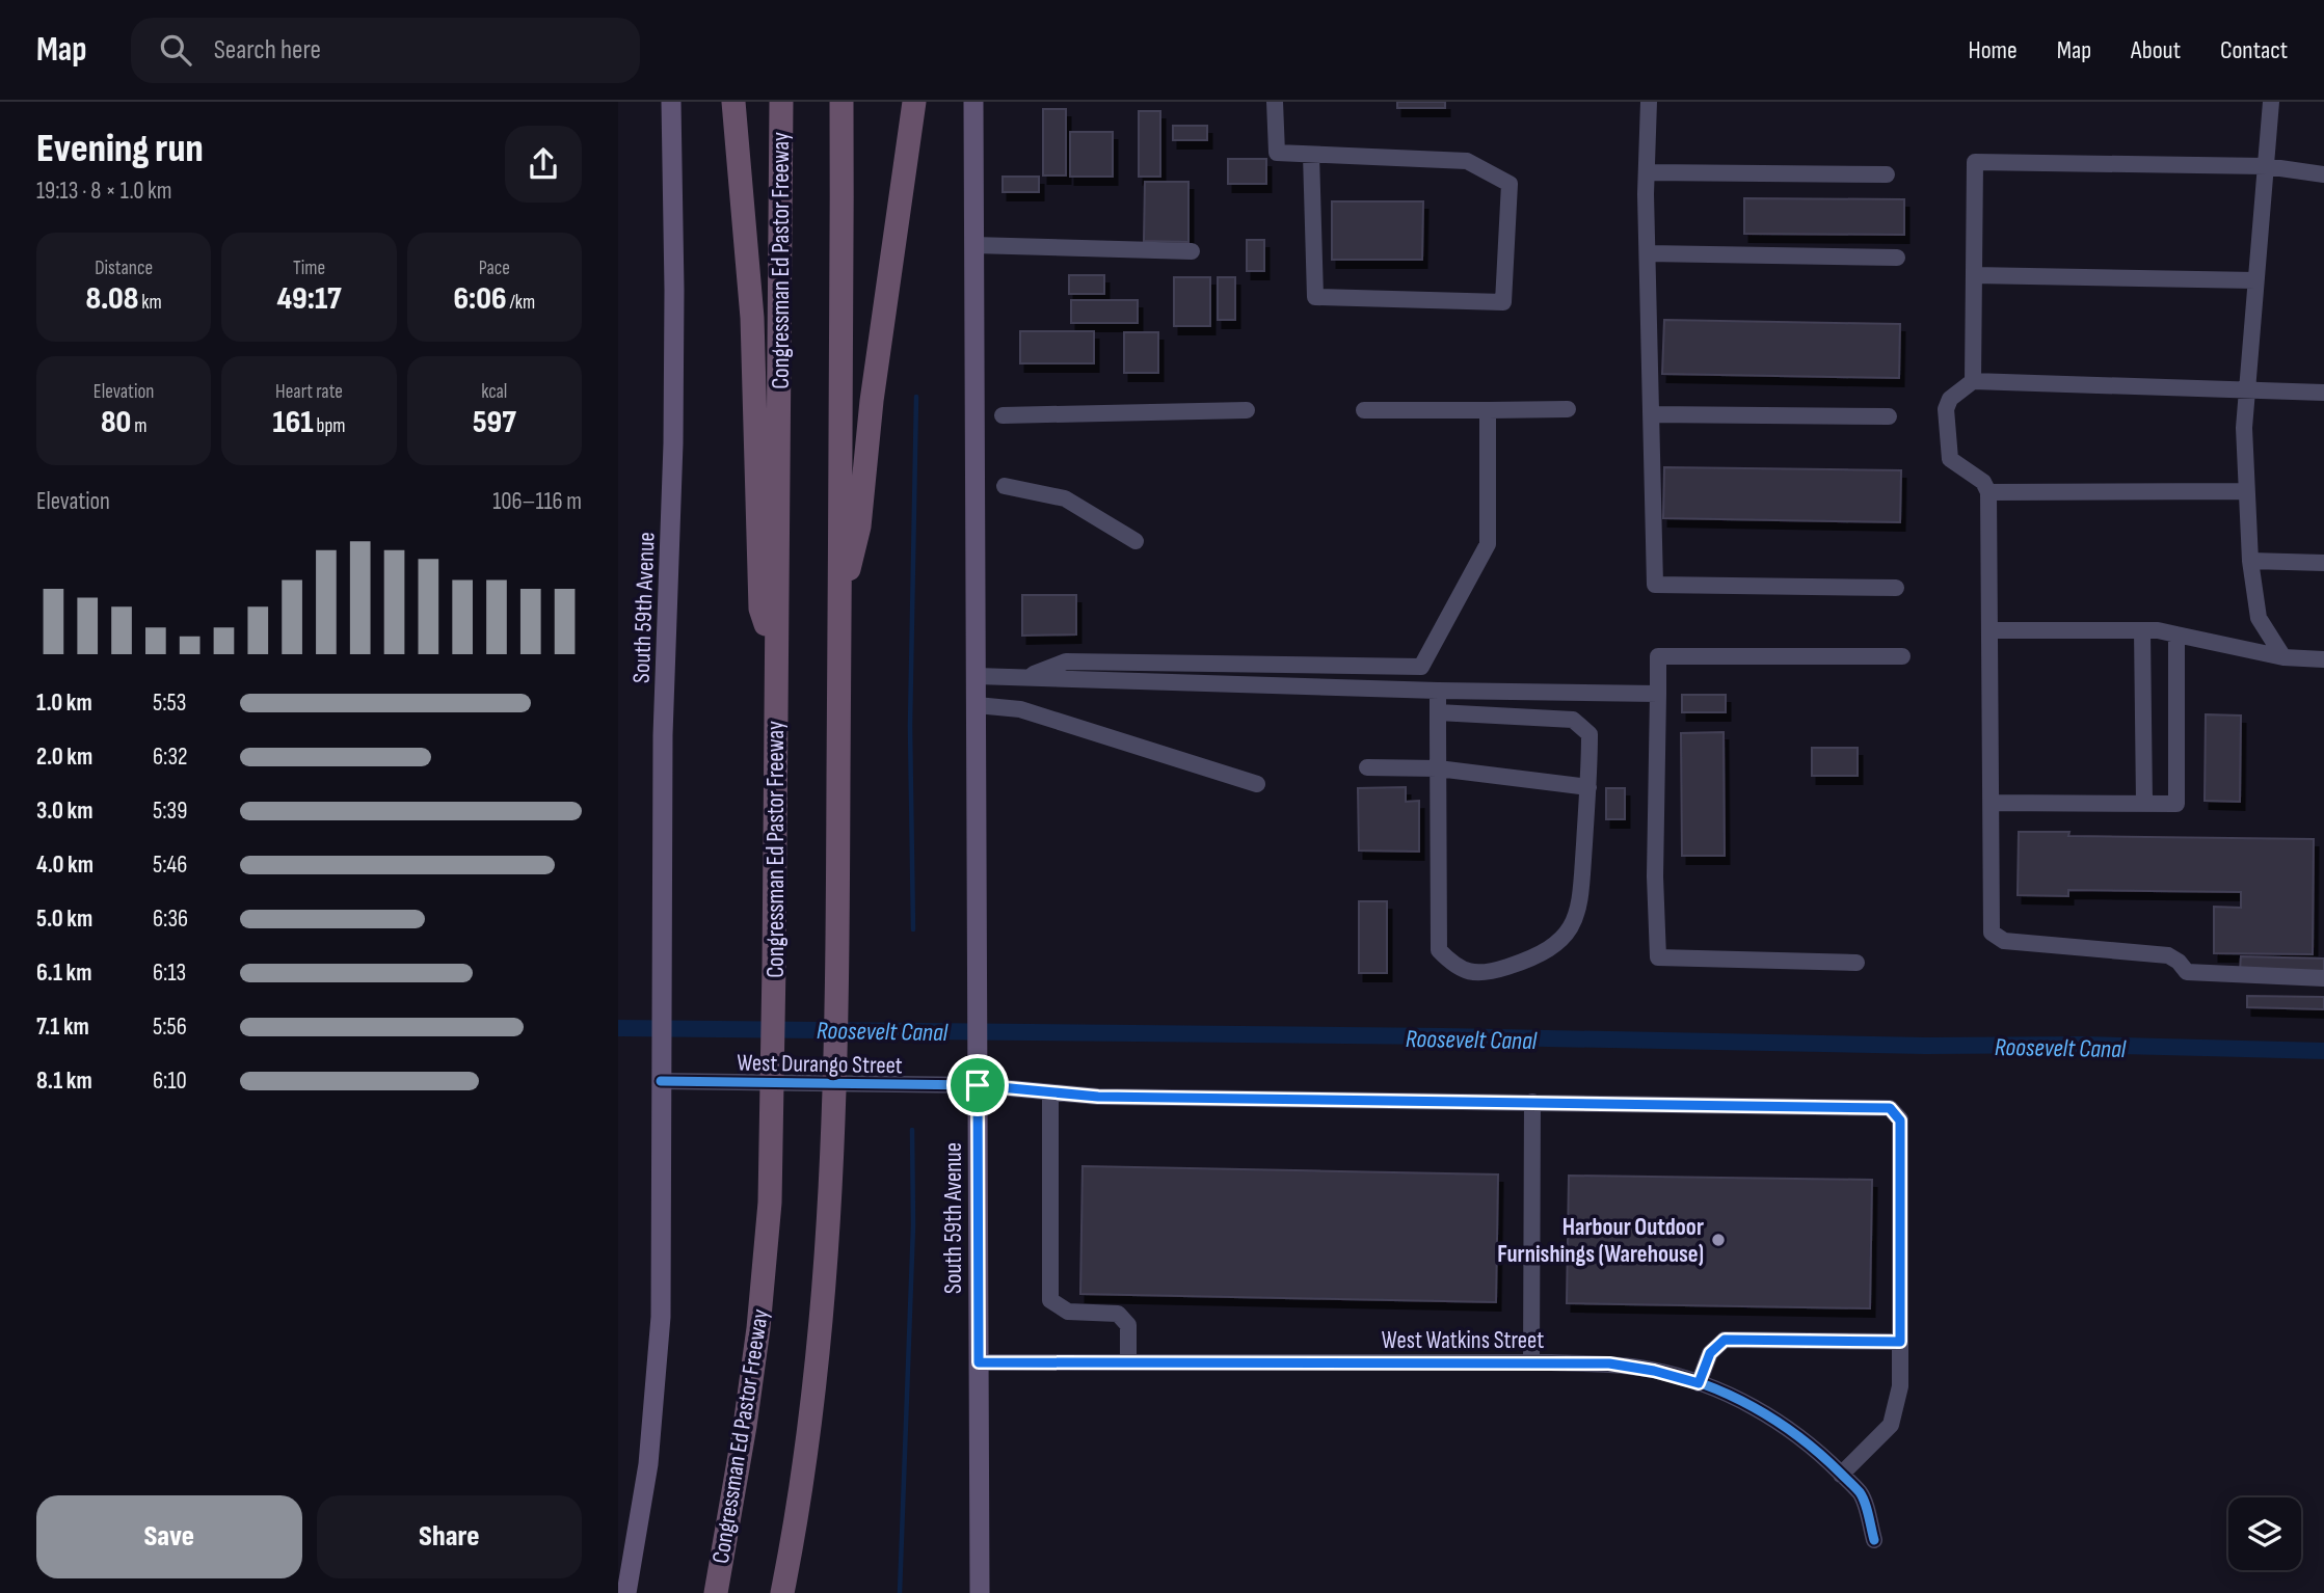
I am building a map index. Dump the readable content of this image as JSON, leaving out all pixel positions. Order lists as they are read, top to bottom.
{
  "streets": {
    "highway": ["Congressman Ed Pastor Freeway"],
    "main road": ["South 59th Avenue"],
    "street": ["West Durango Street", "West Watkins Street"]
  },
  "crossings": [
    ["South 59th Avenue", "West Durango Street"],
    ["South 59th Avenue", "West Watkins Street"],
    ["West Durango Street", "West Watkins Street"]
  ],
  "water": ["Roosevelt Canal"],
  "places": ["Harbour Outdoor Furnishings (Warehouse)"],
  "page": {
    "header": "Map",
    "search": "Search here",
    "nav": [
      "Home",
      "Map",
      "About",
      "Contact"
    ],
    "heading": ["Evening run", "19:13 · 8 × 1.0 km"],
    "stats": [
      ["Distance", "8.08 km"],
      ["Time", "49:17"],
      ["Pace", "6:06 /km"],
      ["Elevation", "80 m"],
      ["Heart rate", "161 bpm"],
      ["kcal", "597"]
    ],
    "chart": ["Elevation", "106–116 m"],
    "list": [
      {
        "name": "1.0 km",
        "note": "5:53"
      },
      {
        "name": "2.0 km",
        "note": "6:32"
      },
      {
        "name": "3.0 km",
        "note": "5:39"
      },
      {
        "name": "4.0 km",
        "note": "5:46"
      },
      {
        "name": "5.0 km",
        "note": "6:36"
      },
      {
        "name": "6.1 km",
        "note": "6:13"
      },
      {
        "name": "7.1 km",
        "note": "5:56"
      },
      {
        "name": "8.1 km",
        "note": "6:10"
      }
    ],
    "buttons": ["Save", "Share"]
  }
}
